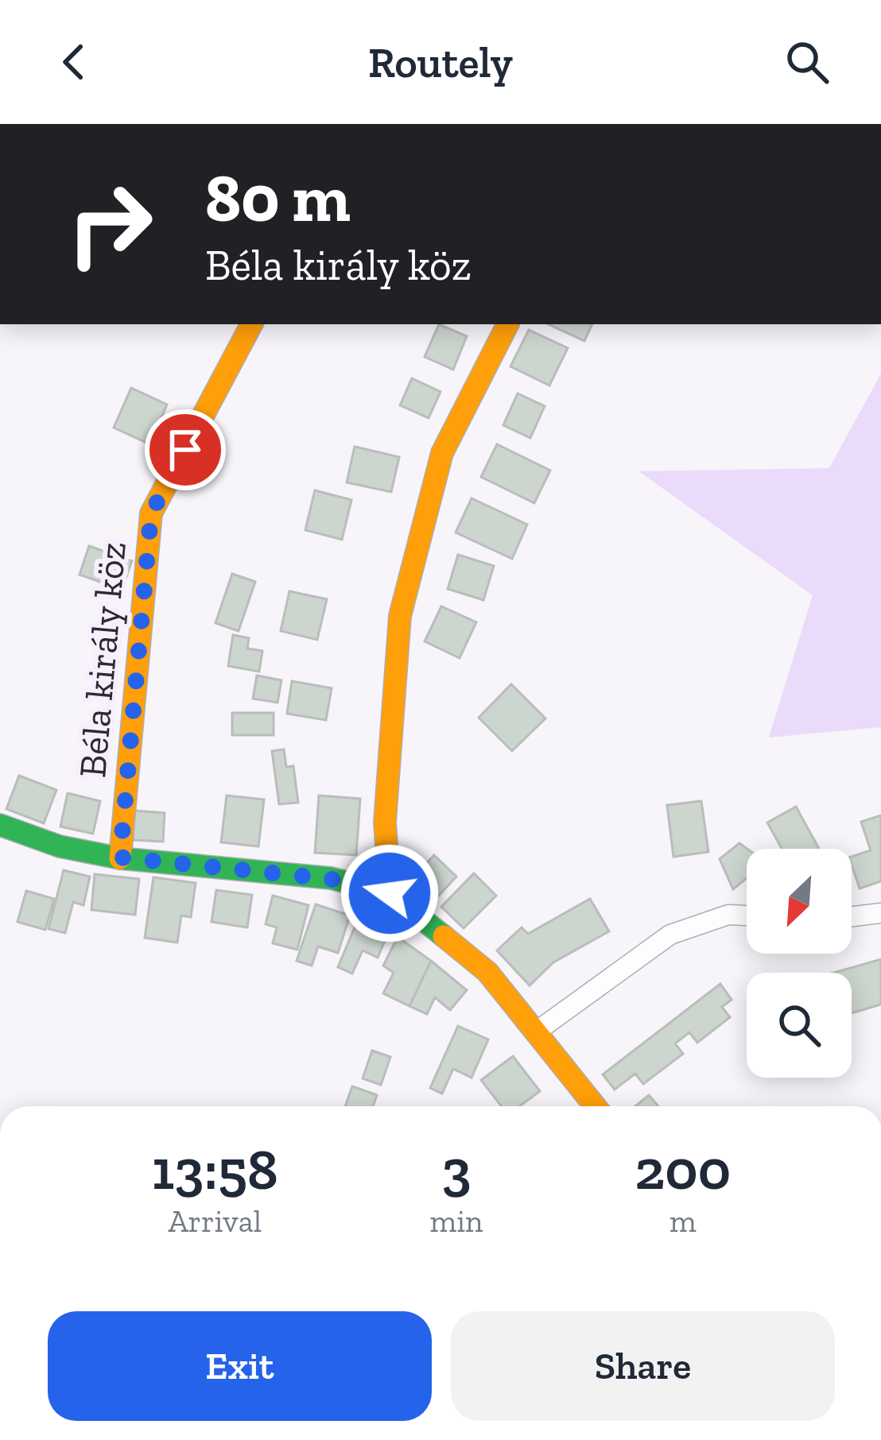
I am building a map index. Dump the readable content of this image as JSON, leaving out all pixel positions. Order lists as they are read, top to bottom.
{
  "streets": {
    "street": ["Béla király köz"]
  },
  "north": "bottom left",
  "page": {
    "header": "Routely",
    "turn": ["80 m", "Béla király köz"],
    "eta": [
      "13:58",
      "Arrival",
      "3",
      "min",
      "200",
      "m"
    ],
    "buttons": ["Exit", "Share"]
  }
}
